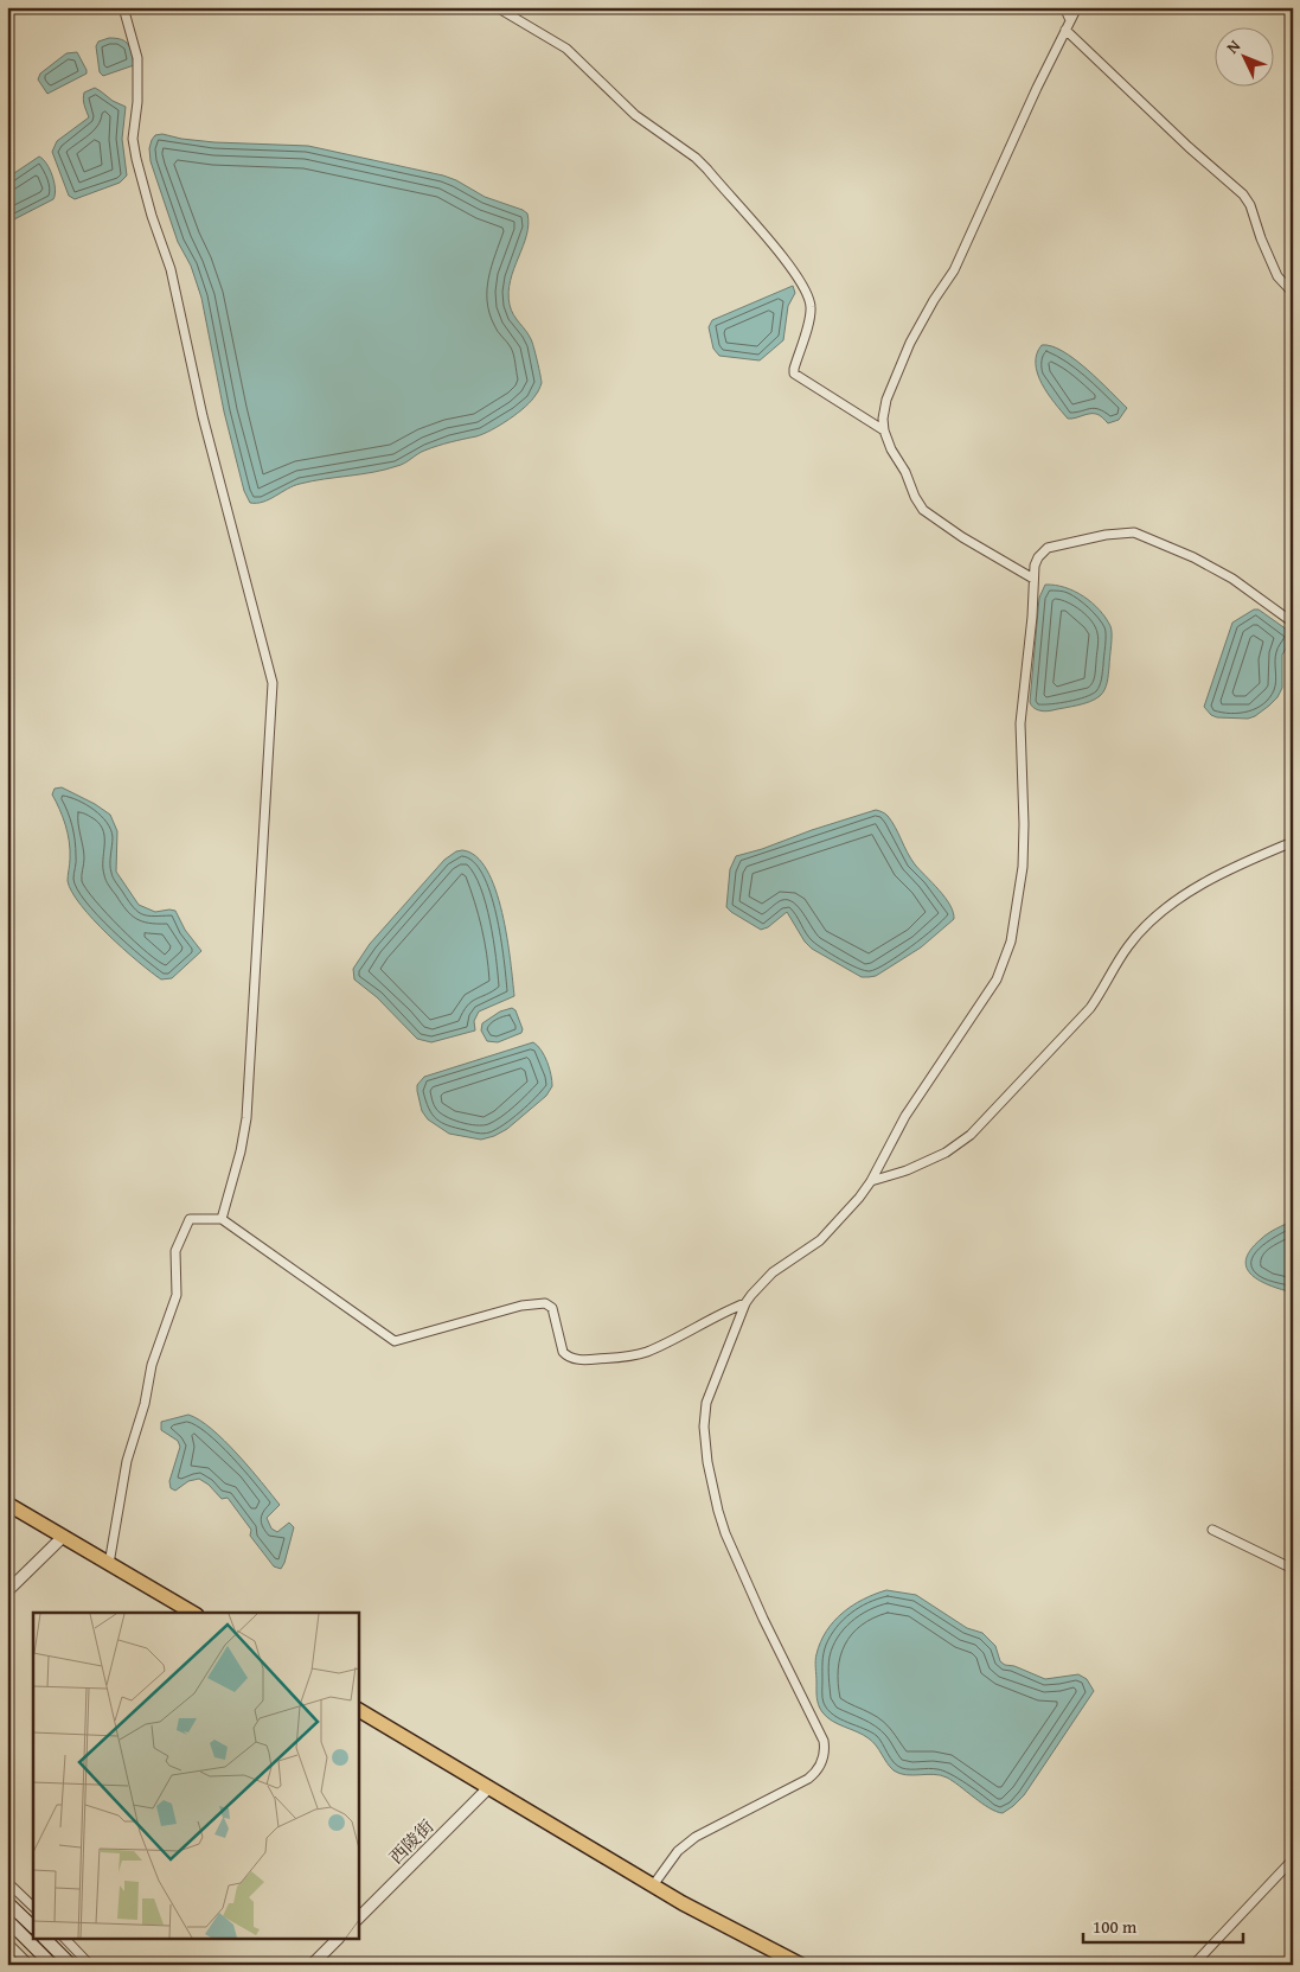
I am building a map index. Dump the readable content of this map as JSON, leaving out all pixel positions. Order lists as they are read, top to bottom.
{
  "streets": {
    "street": ["西陵街"]
  },
  "scale_bar": "100 m",
  "north": "top left"
}
